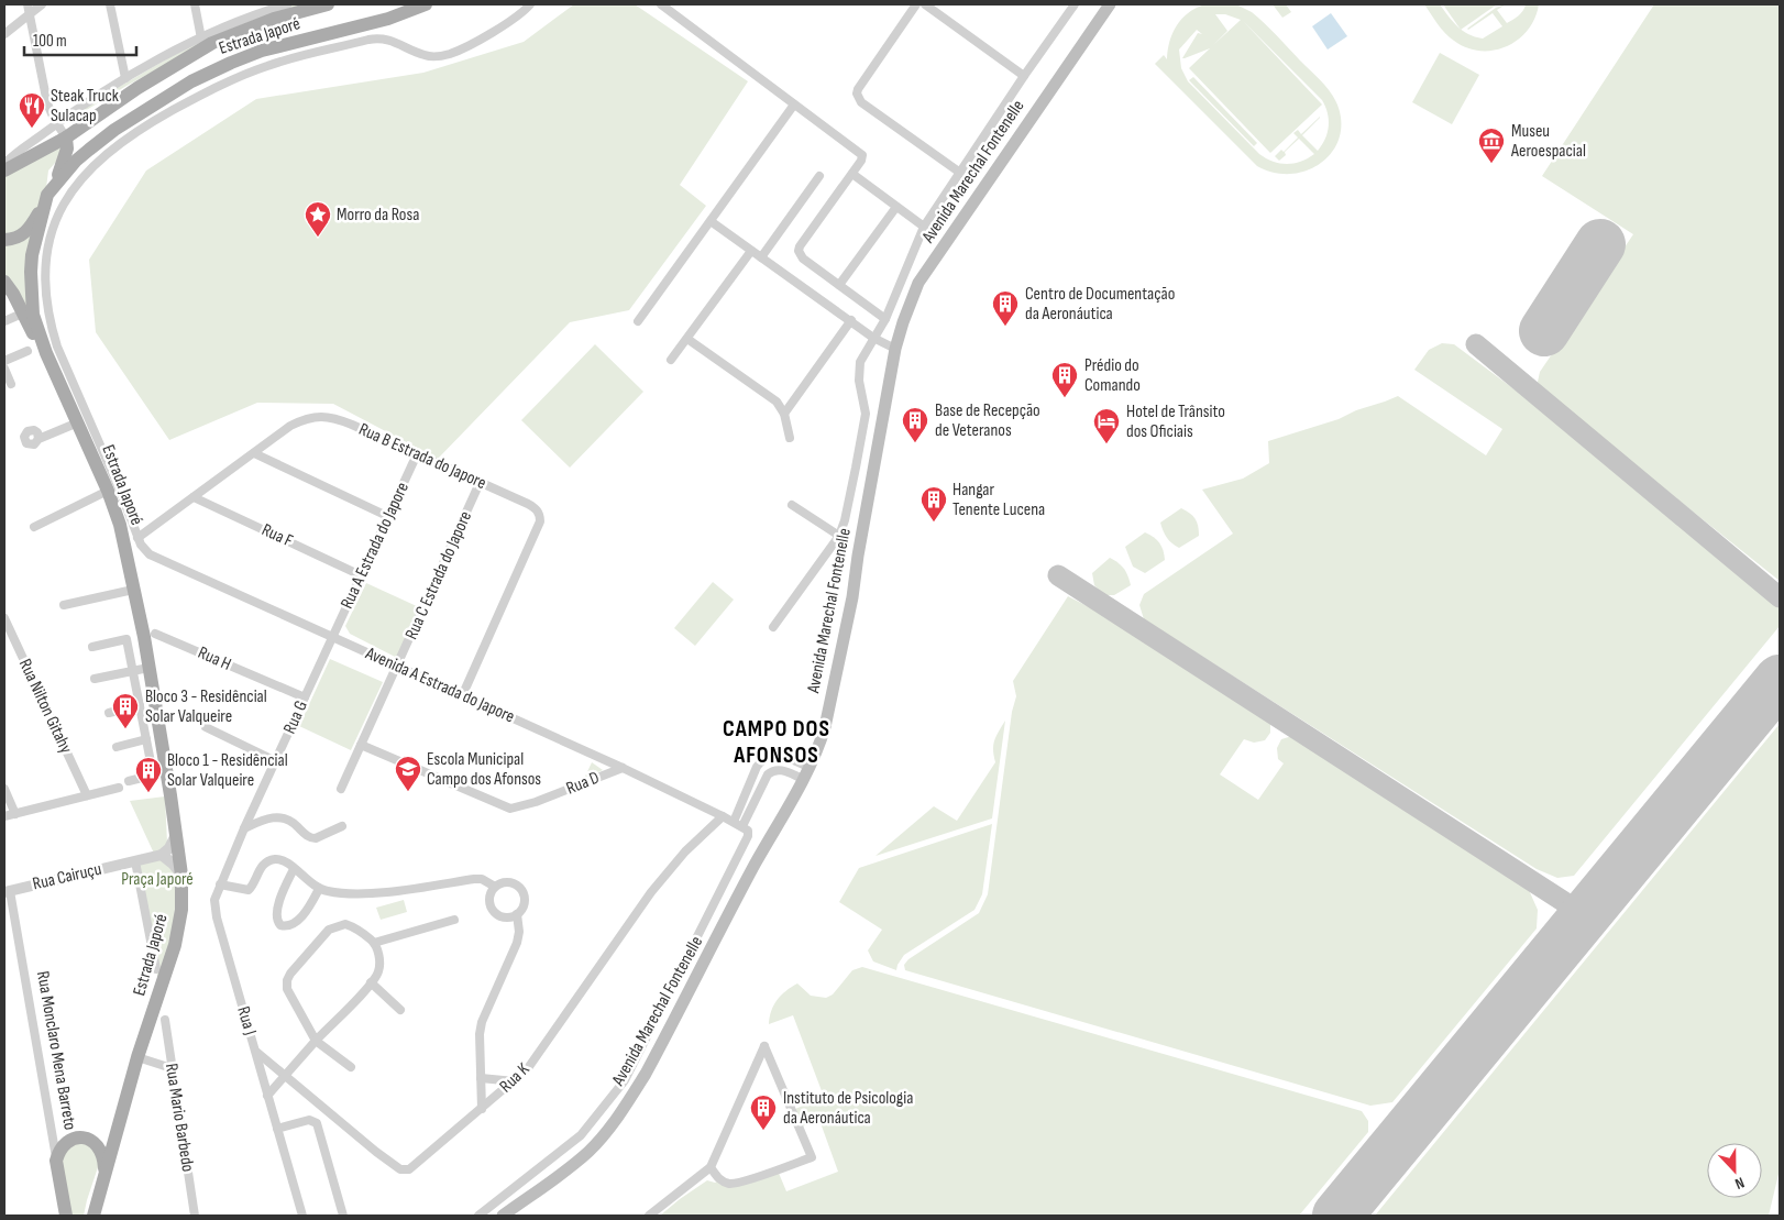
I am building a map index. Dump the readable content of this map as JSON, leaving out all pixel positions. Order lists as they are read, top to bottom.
{
  "streets": {
    "main road": ["Estrada Japoré", "Avenida Marechal Fontenelle", "Rua Monclaro Mena Barreto"],
    "street": [
      "Rua B Estrada do Japore",
      "Rua F",
      "Rua A Estrada do Japore",
      "Rua C Estrada do Japore",
      "Rua H",
      "Avenida A Estrada do Japore",
      "Rua Nilton Gitahy",
      "Rua G",
      "Rua D",
      "Rua Cairuçu",
      "Rua J",
      "Rua K",
      "Rua Mario Barbedo"
    ]
  },
  "crossings": [
    ["Rua B Estrada do Japore", "Rua F"],
    ["Rua B Estrada do Japore", "Rua A Estrada do Japore"],
    ["Rua B Estrada do Japore", "Rua C Estrada do Japore"],
    ["Rua B Estrada do Japore", "Avenida A Estrada do Japore"],
    ["Rua F", "Rua A Estrada do Japore"],
    ["Rua A Estrada do Japore", "Avenida A Estrada do Japore"],
    ["Rua A Estrada do Japore", "Rua G"],
    ["Rua C Estrada do Japore", "Avenida A Estrada do Japore"],
    ["Rua C Estrada do Japore", "Rua D"],
    ["Rua H", "Rua G"],
    ["Avenida A Estrada do Japore", "Rua G"],
    ["Avenida A Estrada do Japore", "Rua D"],
    ["Avenida A Estrada do Japore", "Rua K"],
    ["Rua G", "Rua J"],
    ["Rua Cairuçu", "Rua Monclaro Mena Barreto"],
    ["Rua J", "Rua K"]
  ],
  "districts": ["CAMPO DOS AFONSOS"],
  "parks": ["Praça Japoré"],
  "places": {
    "restaurant": ["Steak Truck Sulacap"],
    "museum": ["Museu Aeroespacial"],
    "place": ["Morro da Rosa"],
    "building": [
      "Centro de Documentação da Aeronáutica",
      "Prédio do Comando",
      "Base de Recepção de Veteranos",
      "Hangar Tenente Lucena",
      "Bloco 3 - Residêncial Solar Valqueire",
      "Bloco 1 - Residêncial Solar Valqueire",
      "Instituto de Psicologia da Aeronáutica"
    ],
    "hotel": ["Hotel de Trânsito dos Oficiais"],
    "school or university": ["Escola Municipal Campo dos Afonsos"]
  },
  "scale_bar": "100 m",
  "north": "bottom"
}
